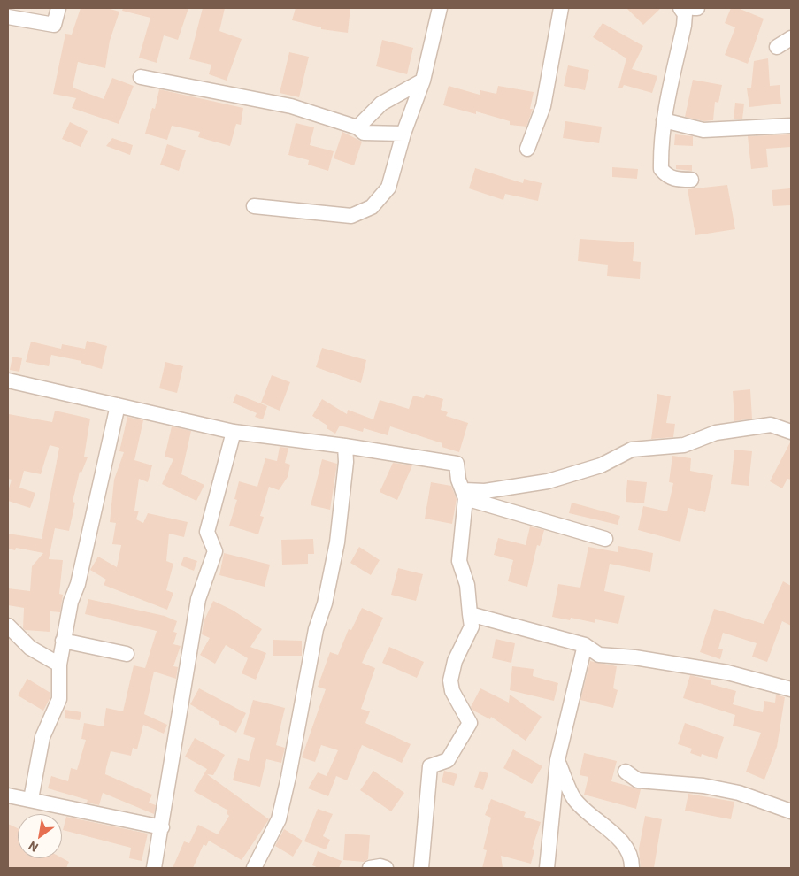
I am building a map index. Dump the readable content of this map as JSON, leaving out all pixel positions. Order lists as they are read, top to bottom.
{
  "north": "bottom left"
}
